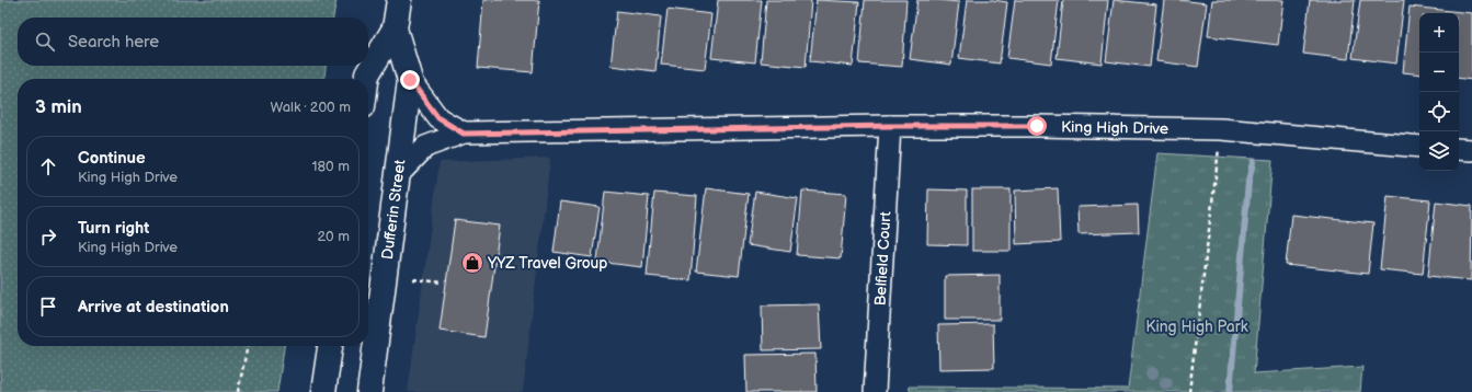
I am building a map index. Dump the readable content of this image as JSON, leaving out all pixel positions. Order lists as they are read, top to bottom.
{
  "streets": {
    "main road": ["Dufferin Street"],
    "street": ["King High Drive", "Belfield Court"]
  },
  "crossings": [
    ["King High Drive", "Dufferin Street"],
    ["King High Drive", "Belfield Court"]
  ],
  "parks": ["King High Park"],
  "places": {
    "shop": ["YYZ Travel Group"]
  },
  "page": {
    "map_buttons": ["+", "−"],
    "search": "Search here",
    "heading": ["3 min", "Walk · 200 m"],
    "list": [
      ["Continue", "King High Drive", "180 m"],
      ["Turn right", "King High Drive", "20 m"],
      "Arrive at destination"
    ]
  }
}
